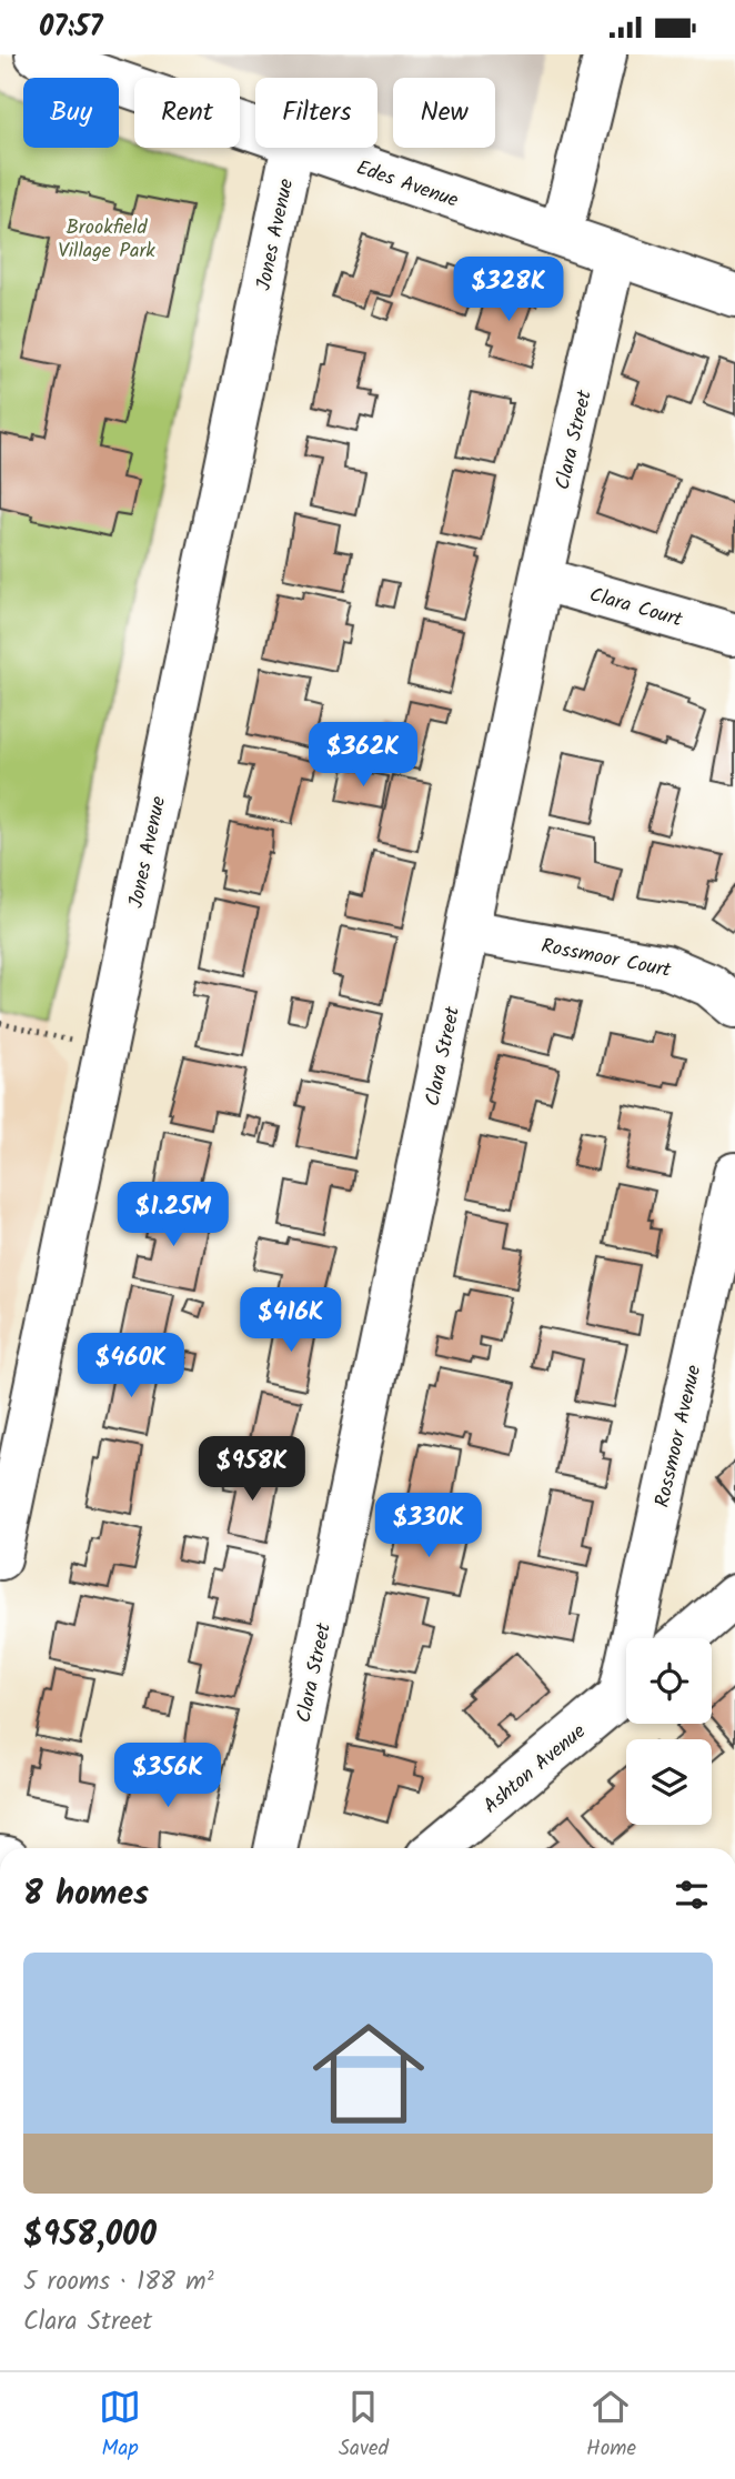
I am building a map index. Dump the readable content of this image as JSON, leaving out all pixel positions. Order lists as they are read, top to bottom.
{
  "streets": {
    "street": [
      "Edes Avenue",
      "Jones Avenue",
      "Clara Street",
      "Clara Court",
      "Rossmoor Court",
      "Rossmoor Avenue",
      "Ashton Avenue"
    ]
  },
  "crossings": [
    ["Edes Avenue", "Clara Street"],
    ["Clara Street", "Clara Court"],
    ["Clara Street", "Rossmoor Court"]
  ],
  "parks": ["Brookfield Village Park"],
  "page": {
    "status": "07:57",
    "chip": [
      "Buy",
      "Rent",
      "Filters",
      "New"
    ],
    "price": [
      "$328K",
      "$362K",
      "$1.25M",
      "$416K",
      "$460K",
      "$958K",
      "$330K",
      "$356K"
    ],
    "heading": "8 homes",
    "list": [
      {
        "name": "$958,000",
        "note": "5 rooms · 188 m² · Clara Street"
      }
    ],
    "tabs": ["Map", "Saved", "Home"]
  }
}
